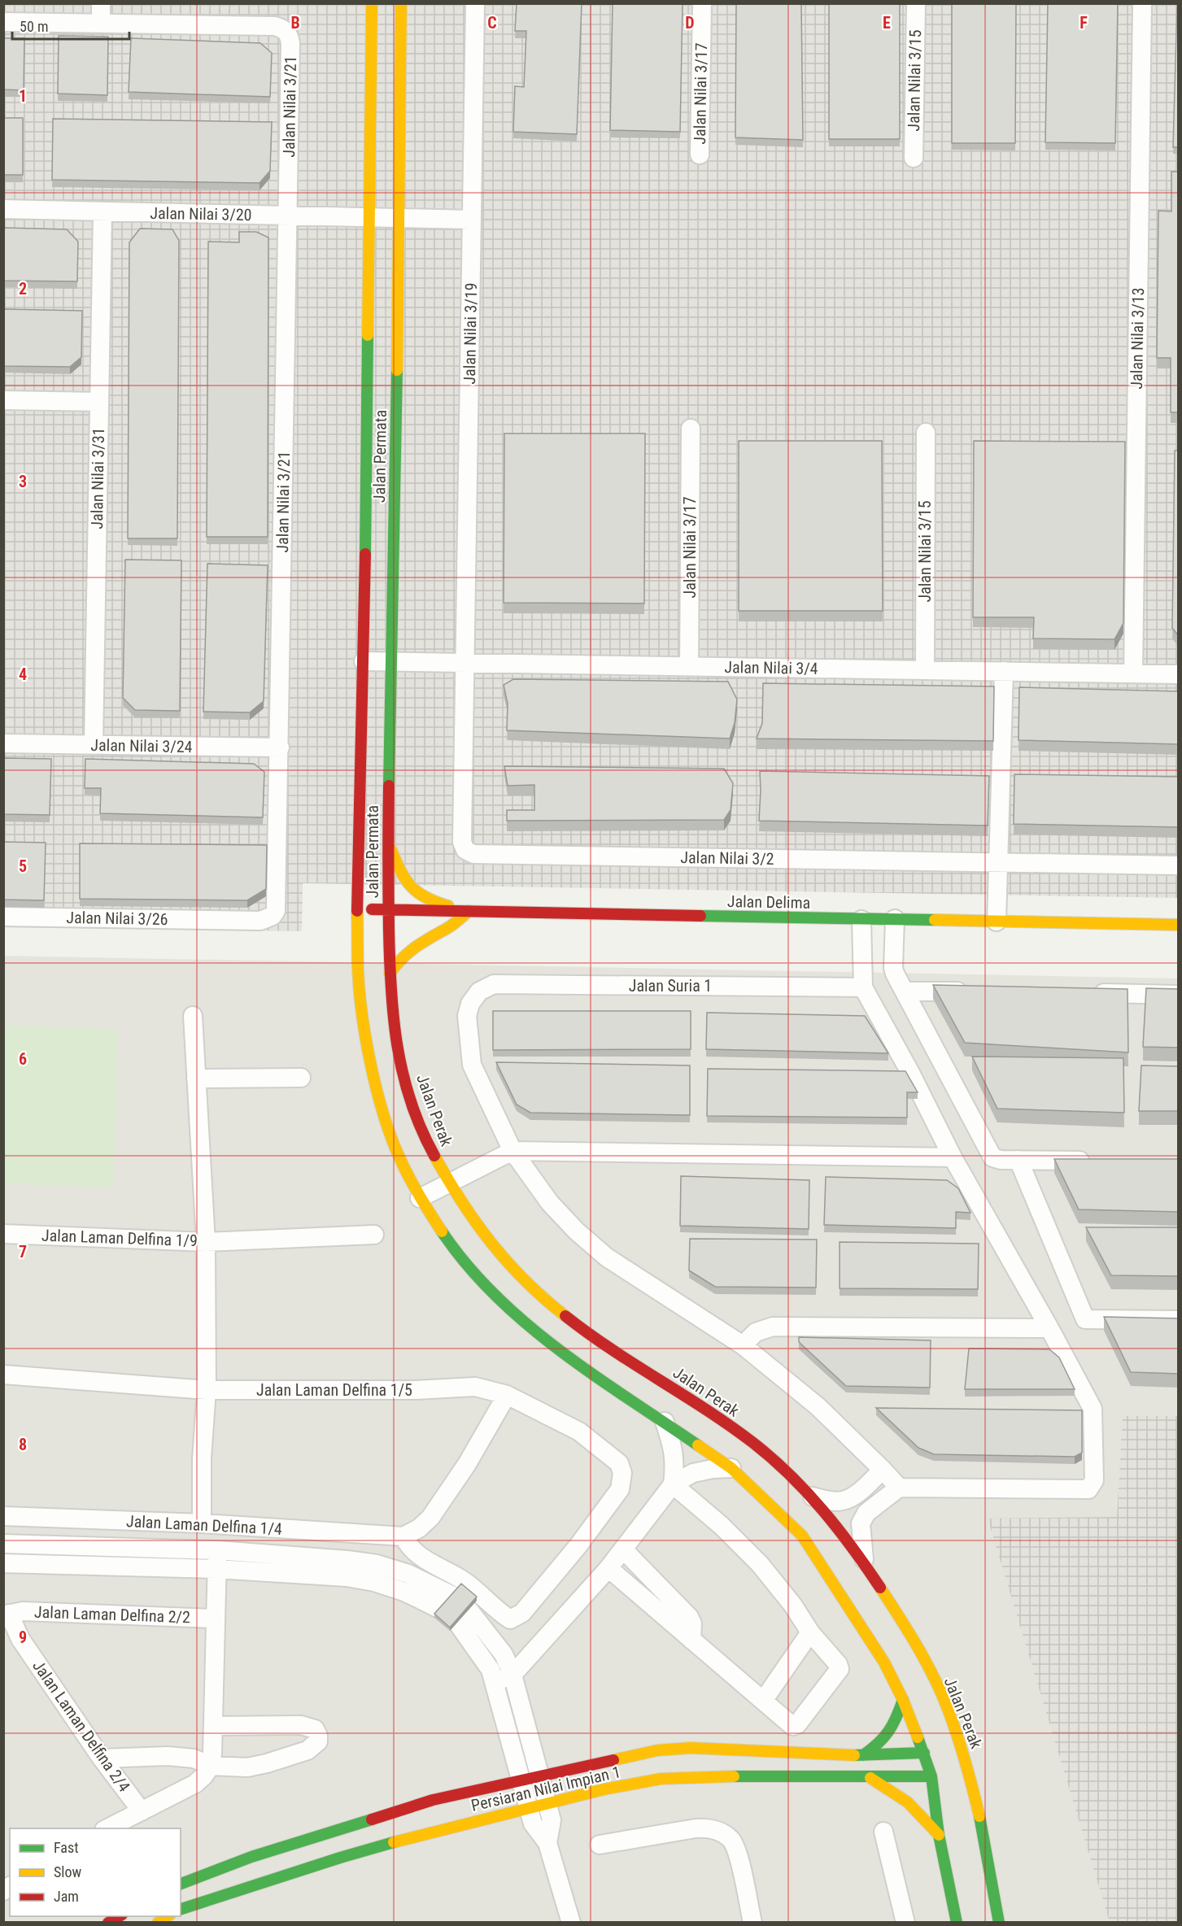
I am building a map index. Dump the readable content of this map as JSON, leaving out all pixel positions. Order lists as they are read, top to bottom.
{
  "streets": {
    "main road": [
      "Jalan Permata",
      "Jalan Delima",
      "Jalan Perak",
      "Persiaran Nilai Impian 1"
    ],
    "street": [
      "Jalan Nilai 3/15",
      "Jalan Nilai 3/17",
      "Jalan Nilai 3/21",
      "Jalan Nilai 3/20",
      "Jalan Nilai 3/19",
      "Jalan Nilai 3/13",
      "Jalan Nilai 3/31",
      "Jalan Nilai 3/4",
      "Jalan Nilai 3/24",
      "Jalan Nilai 3/2",
      "Jalan Nilai 3/26",
      "Jalan Suria 1",
      "Jalan Laman Delfina 1/9",
      "Jalan Laman Delfina 1/5",
      "Jalan Laman Delfina 1/4",
      "Jalan Laman Delfina 2/2",
      "Jalan Laman Delfina 2/4"
    ]
  },
  "crossings": [
    ["Jalan Nilai 3/15", "Jalan Nilai 3/4"],
    ["Jalan Nilai 3/17", "Jalan Nilai 3/4"],
    ["Jalan Nilai 3/21", "Jalan Nilai 3/20"],
    ["Jalan Nilai 3/21", "Jalan Nilai 3/24"],
    ["Jalan Nilai 3/21", "Jalan Nilai 3/26"],
    ["Jalan Nilai 3/20", "Jalan Nilai 3/19"],
    ["Jalan Nilai 3/20", "Jalan Permata"],
    ["Jalan Nilai 3/20", "Jalan Nilai 3/31"],
    ["Jalan Nilai 3/19", "Jalan Nilai 3/4"],
    ["Jalan Nilai 3/19", "Jalan Nilai 3/2"],
    ["Jalan Nilai 3/13", "Jalan Nilai 3/4"],
    ["Jalan Permata", "Jalan Nilai 3/4"],
    ["Jalan Permata", "Jalan Delima"],
    ["Jalan Permata", "Jalan Perak"],
    ["Jalan Nilai 3/31", "Jalan Nilai 3/24"],
    ["Jalan Nilai 3/4", "Jalan Nilai 3/2"],
    ["Jalan Delima", "Jalan Perak"],
    ["Jalan Laman Delfina 1/5", "Jalan Laman Delfina 1/4"],
    ["Jalan Laman Delfina 2/2", "Jalan Laman Delfina 2/4"]
  ],
  "legend": ["Fast", "Slow", "Jam"],
  "scale_bar": "50 m",
  "grid": {
    "columns": [
      "B",
      "C",
      "D",
      "E",
      "F"
    ],
    "rows": [
      "1",
      "2",
      "3",
      "4",
      "5",
      "6",
      "7",
      "8",
      "9"
    ]
  }
}
